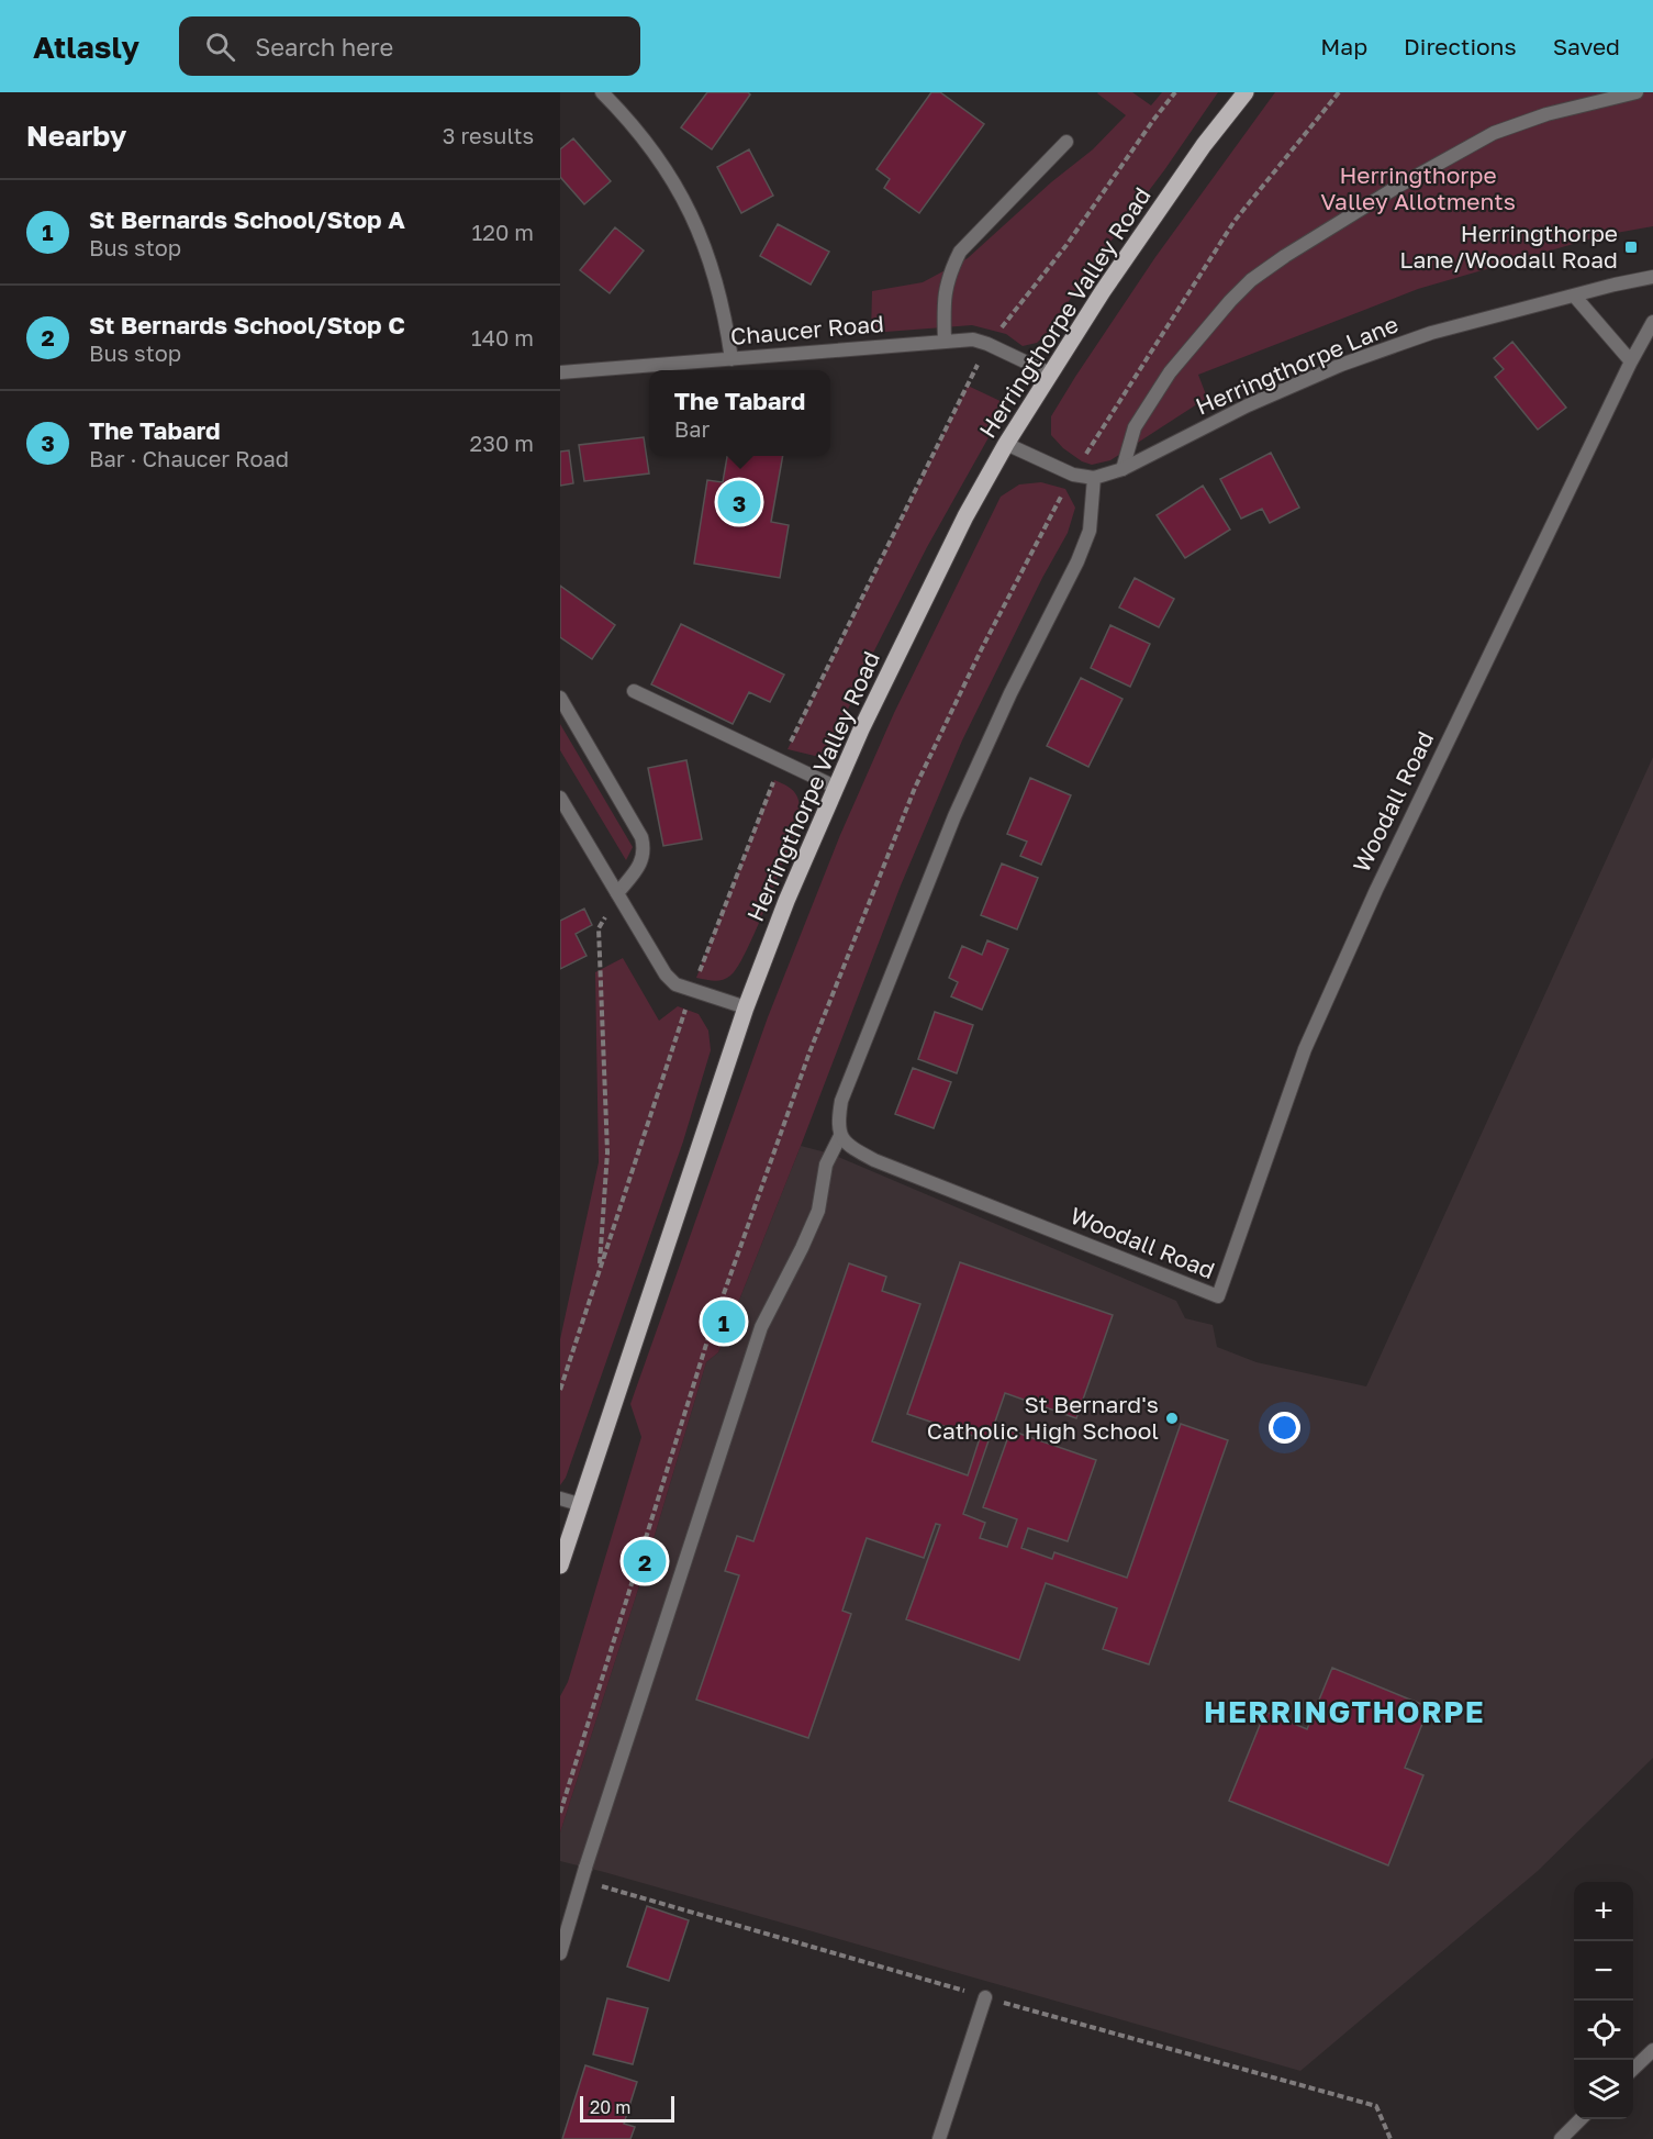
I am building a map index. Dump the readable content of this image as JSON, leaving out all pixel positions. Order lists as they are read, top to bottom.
{
  "streets": {
    "main road": ["Herringthorpe Valley Road"],
    "street": ["Chaucer Road", "Herringthorpe Lane", "Woodall Road"]
  },
  "crossings": [
    ["Herringthorpe Valley Road", "Chaucer Road"]
  ],
  "districts": ["HERRINGTHORPE"],
  "parks": ["Herringthorpe Valley Allotments"],
  "places": {
    "transit": ["Herringthorpe Lane/Woodall Road"],
    "other": ["St Bernard's Catholic High School"]
  },
  "scale_bar": "20 m",
  "page": {
    "header": "Atlasly",
    "search": "Search here",
    "nav": ["Map", "Directions", "Saved"],
    "heading": ["Nearby", "3 results"],
    "list": [
      {
        "mark": "1",
        "name": "St Bernards School/Stop A",
        "note": "Bus stop",
        "value": "120 m"
      },
      {
        "mark": "2",
        "name": "St Bernards School/Stop C",
        "note": "Bus stop",
        "value": "140 m"
      },
      {
        "mark": "3",
        "name": "The Tabard",
        "note": "Bar · Chaucer Road",
        "value": "230 m"
      }
    ],
    "popup": ["The Tabard", "Bar"],
    "pins": ["3", "1", "2"],
    "map_buttons": ["+", "−"],
    "scale": "20 m"
  }
}
